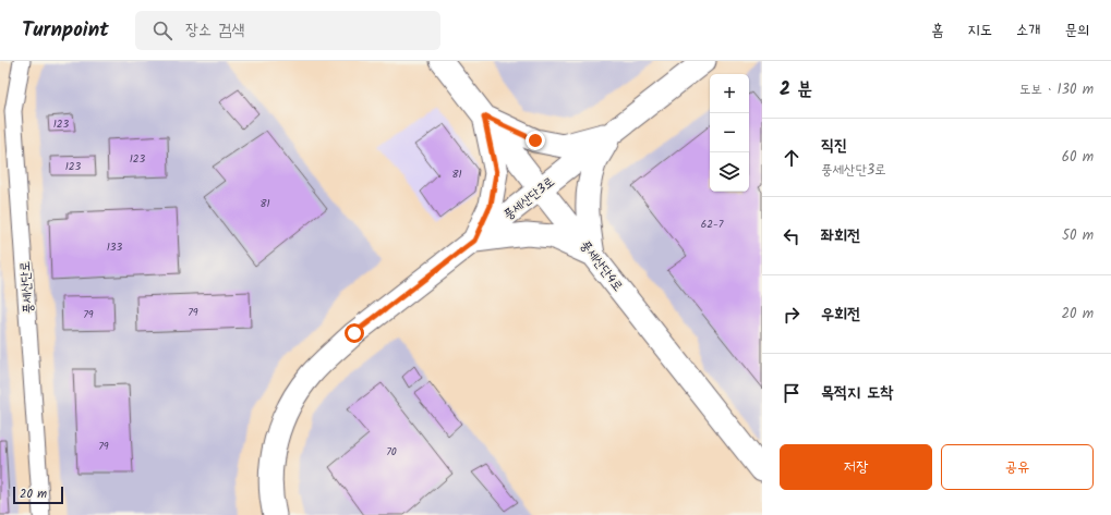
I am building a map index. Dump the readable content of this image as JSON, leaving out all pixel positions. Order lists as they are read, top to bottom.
{
  "streets": {
    "street": ["풍세산단3로", "풍세산단4로", "풍세산단로"]
  },
  "crossings": [
    ["풍세산단3로", "풍세산단4로"]
  ],
  "house_numbers": [
    "123",
    "123",
    "123",
    "81",
    "81",
    "62-7",
    "133",
    "79",
    "79",
    "79",
    "70"
  ],
  "scale_bar": "20 m",
  "page": {
    "header": "Turnpoint",
    "search": "장소 검색",
    "nav": [
      "홈",
      "지도",
      "소개",
      "문의"
    ],
    "heading": ["2 분", "도보 · 130 m"],
    "map_buttons": ["+", "−"],
    "list": [
      ["직진", "풍세산단3로", "60 m"],
      ["좌회전", "50 m"],
      ["우회전", "20 m"],
      "목적지 도착"
    ],
    "buttons": ["저장", "공유"],
    "scale": "20 m"
  }
}
